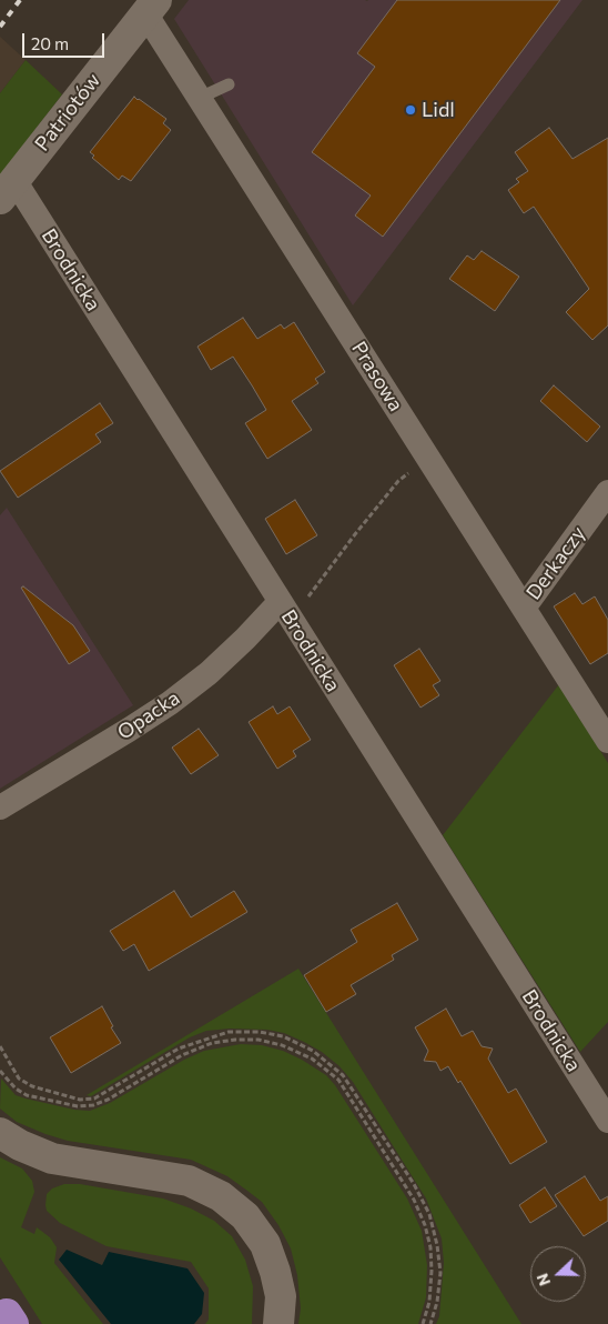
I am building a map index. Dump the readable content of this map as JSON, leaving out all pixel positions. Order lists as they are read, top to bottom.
{
  "streets": {
    "main road": ["Patriotów"],
    "street": [
      "Brodnicka",
      "Prasowa",
      "Derkaczy",
      "Opacka"
    ]
  },
  "crossings": [
    ["Patriotów", "Brodnicka"],
    ["Patriotów", "Prasowa"],
    ["Brodnicka", "Opacka"],
    ["Prasowa", "Derkaczy"]
  ],
  "places": ["Lidl"],
  "scale_bar": "20 m",
  "north": "left"
}
